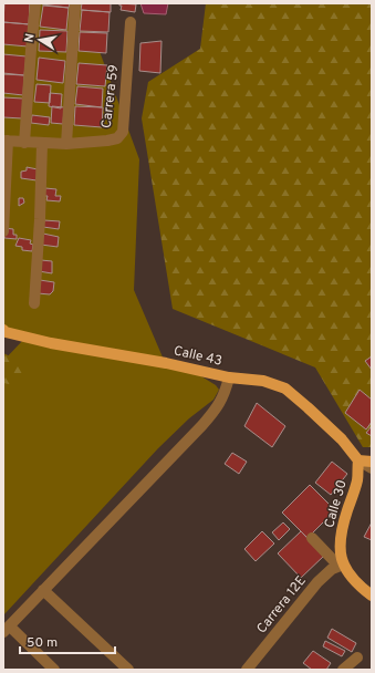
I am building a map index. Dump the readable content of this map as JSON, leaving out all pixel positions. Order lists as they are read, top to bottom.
{
  "streets": {
    "main road": ["Calle 43", "Calle 30"],
    "street": ["Carrera 59", "Carrera 12E"]
  },
  "crossings": [
    ["Calle 43", "Calle 30"],
    ["Calle 30", "Carrera 12E"]
  ],
  "scale_bar": "50 m",
  "north": "left"
}
